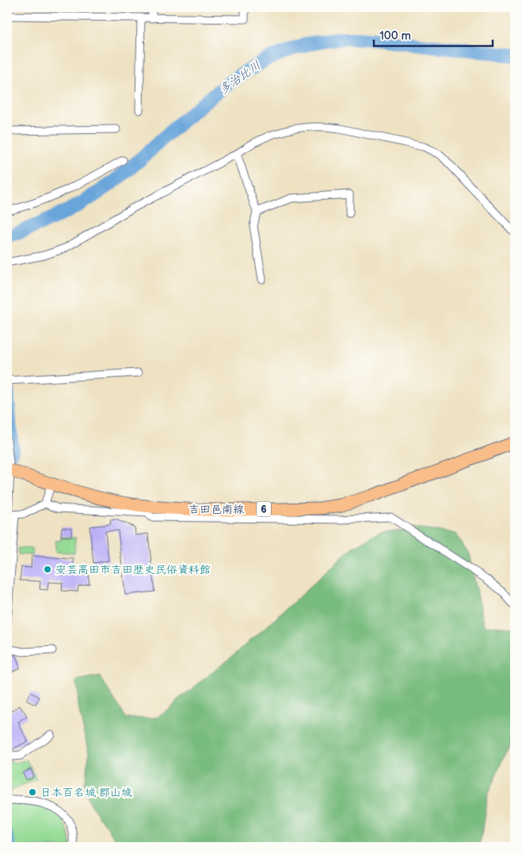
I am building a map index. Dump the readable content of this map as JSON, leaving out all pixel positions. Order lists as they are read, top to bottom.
{
  "streets": {
    "main road": ["吉田邑南線", "6"]
  },
  "water": ["多治比川"],
  "places": ["安芸高田市吉田歴史民俗資料館", "日本百名城 郡山城"],
  "scale_bar": "100 m"
}
